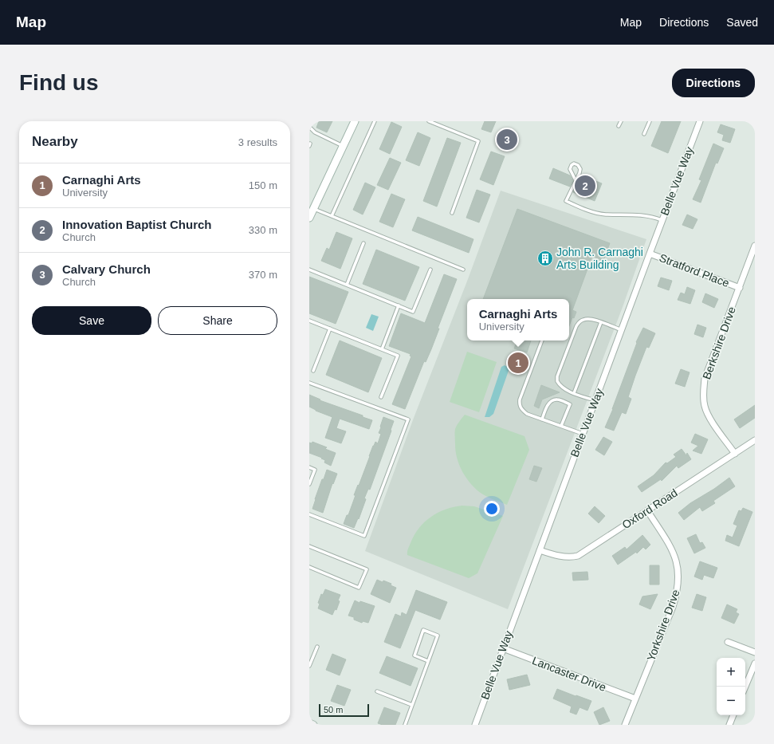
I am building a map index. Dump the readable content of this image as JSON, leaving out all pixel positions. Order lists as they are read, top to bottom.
{
  "streets": {
    "street": [
      "Belle Vue Way",
      "Stratford Place",
      "Berkshire Drive",
      "Oxford Road",
      "Yorkshire Drive",
      "Lancaster Drive"
    ]
  },
  "crossings": [
    ["Belle Vue Way", "Stratford Place"],
    ["Belle Vue Way", "Oxford Road"],
    ["Belle Vue Way", "Lancaster Drive"],
    ["Stratford Place", "Berkshire Drive"],
    ["Berkshire Drive", "Oxford Road"],
    ["Oxford Road", "Yorkshire Drive"],
    ["Yorkshire Drive", "Lancaster Drive"]
  ],
  "places": {
    "building": ["John R. Carnaghi Arts Building"]
  },
  "scale_bar": "50 m",
  "page": {
    "header": "Map",
    "nav": ["Map", "Directions", "Saved"],
    "buttons": [
      "Directions",
      ["Save", "Share"]
    ],
    "title": "Find us",
    "heading": ["Nearby", "3 results"],
    "pins": ["3", "2", "1"],
    "list": [
      {
        "mark": "1",
        "name": "Carnaghi Arts",
        "note": "University",
        "value": "150 m"
      },
      {
        "mark": "2",
        "name": "Innovation Baptist Church",
        "note": "Church",
        "value": "330 m"
      },
      {
        "mark": "3",
        "name": "Calvary Church",
        "note": "Church",
        "value": "370 m"
      }
    ],
    "popup": ["Carnaghi Arts", "University"],
    "map_buttons": ["+", "−"],
    "scale": "50 m"
  }
}
